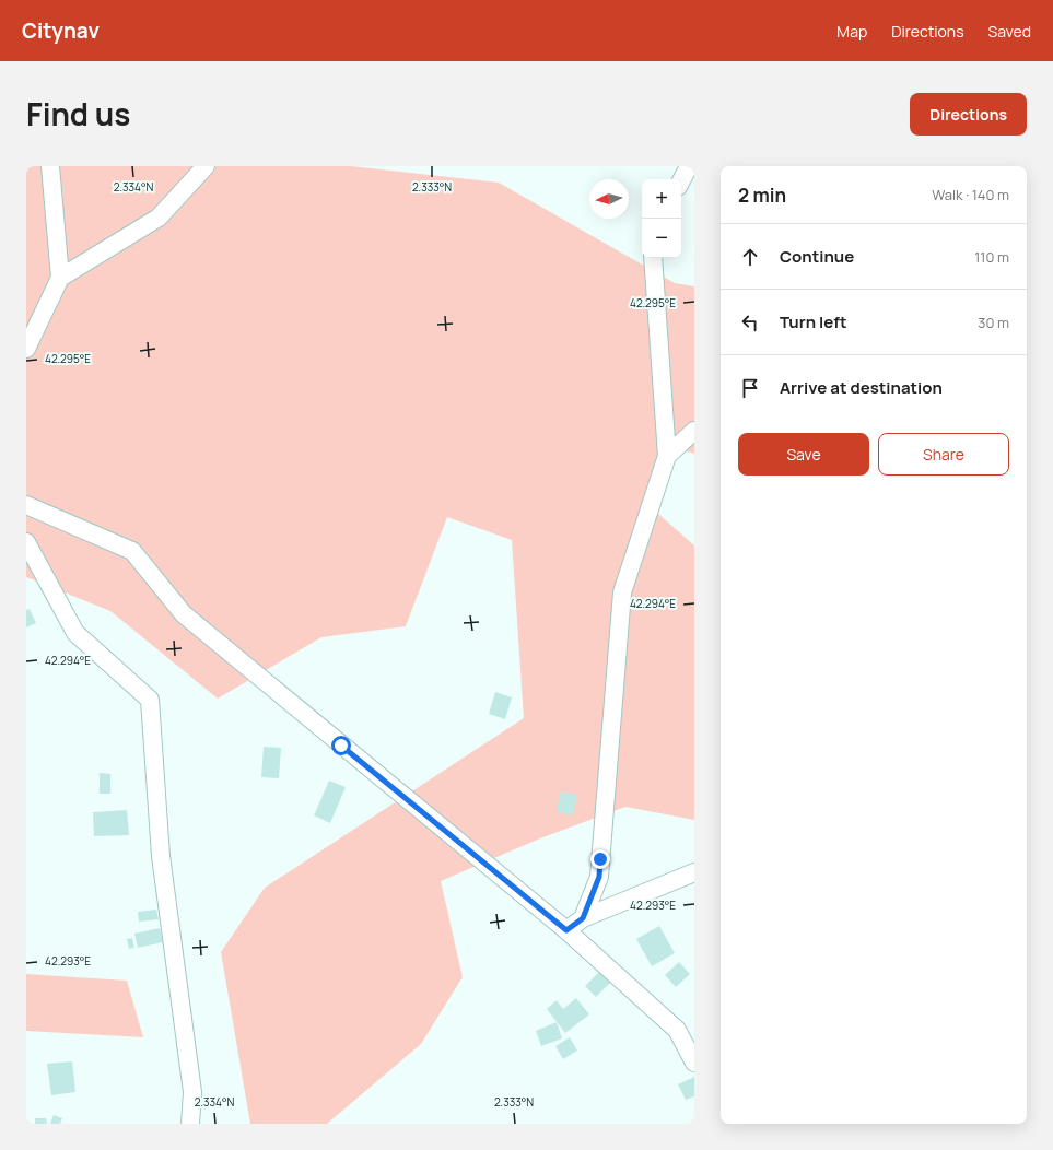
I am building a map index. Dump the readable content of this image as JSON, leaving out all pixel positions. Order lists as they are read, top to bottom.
{
  "north": "left",
  "page": {
    "header": "Citynav",
    "nav": ["Map", "Directions", "Saved"],
    "title": "Find us",
    "buttons": [
      "Directions",
      ["Save", "Share"]
    ],
    "heading": ["2 min", "Walk · 140 m"],
    "map_buttons": ["+", "−"],
    "list": [
      ["Continue", "110 m"],
      ["Turn left", "30 m"],
      "Arrive at destination"
    ]
  },
  "coordinates": [
    "2.334°N",
    "2.333°N",
    "42.295°E",
    "42.294°E",
    "42.293°E"
  ]
}
